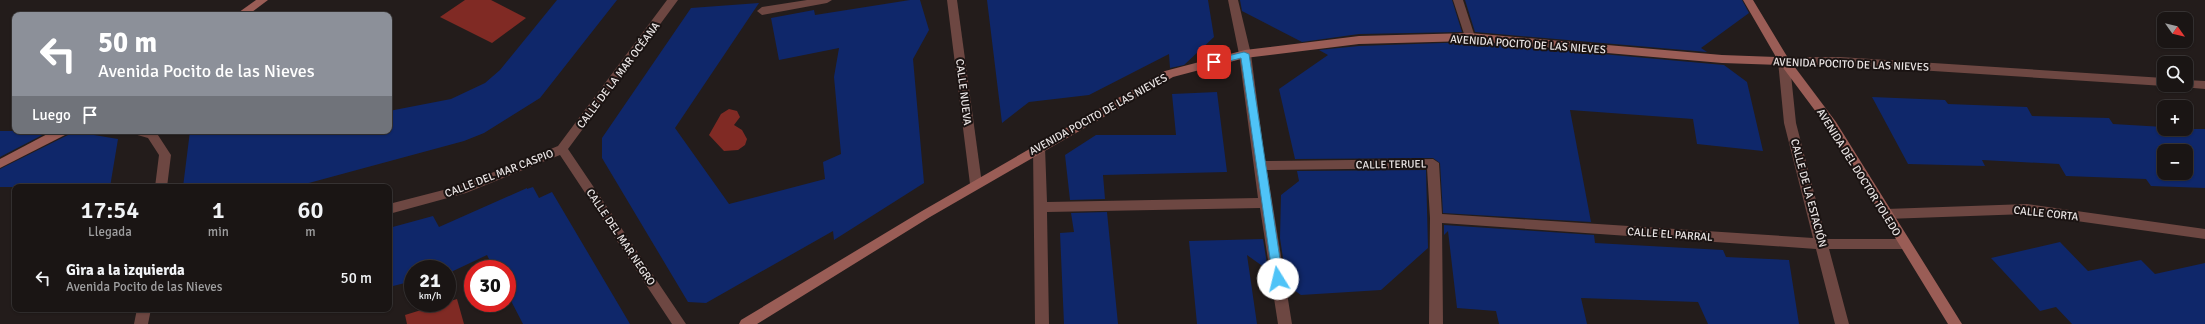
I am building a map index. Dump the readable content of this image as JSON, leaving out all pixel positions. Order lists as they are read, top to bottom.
{
  "streets": {
    "street": [
      "AVENIDA POCITO DE LAS NIEVES",
      "CALLE DE LA MAR OCÉANA",
      "CALLE NUEVA",
      "CALLE TERUEL",
      "AVENIDA DEL DOCTOR TOLEDO",
      "CALLE DEL MAR CASPIO",
      "CALLE DE LA ESTACIÓN",
      "CALLE CORTA",
      "CALLE EL PARRAL",
      "CALLE DEL MAR NEGRO"
    ]
  },
  "crossings": [
    ["AVENIDA POCITO DE LAS NIEVES", "CALLE NUEVA"],
    ["AVENIDA POCITO DE LAS NIEVES", "AVENIDA DEL DOCTOR TOLEDO"],
    ["AVENIDA POCITO DE LAS NIEVES", "CALLE DE LA ESTACIÓN"],
    ["CALLE DE LA MAR OCÉANA", "CALLE DEL MAR CASPIO"],
    ["CALLE DE LA MAR OCÉANA", "CALLE DEL MAR NEGRO"],
    ["CALLE TERUEL", "CALLE EL PARRAL"],
    ["AVENIDA DEL DOCTOR TOLEDO", "CALLE DE LA ESTACIÓN"],
    ["AVENIDA DEL DOCTOR TOLEDO", "CALLE CORTA"],
    ["AVENIDA DEL DOCTOR TOLEDO", "CALLE EL PARRAL"],
    ["CALLE DEL MAR CASPIO", "CALLE DEL MAR NEGRO"],
    ["CALLE DE LA ESTACIÓN", "CALLE EL PARRAL"]
  ],
  "north": "bottom right",
  "page": {
    "map_buttons": ["+", "−"],
    "turn": ["50 m", "Avenida Pocito de las Nieves"],
    "then": "Luego",
    "eta": [
      "17:54",
      "Llegada",
      "1",
      "min",
      "60",
      "m"
    ],
    "list": [
      {
        "name": "Gira a la izquierda",
        "note": "Avenida Pocito de las Nieves",
        "value": "50 m"
      }
    ],
    "speed": "21 km/h",
    "limit": "30"
  }
}
